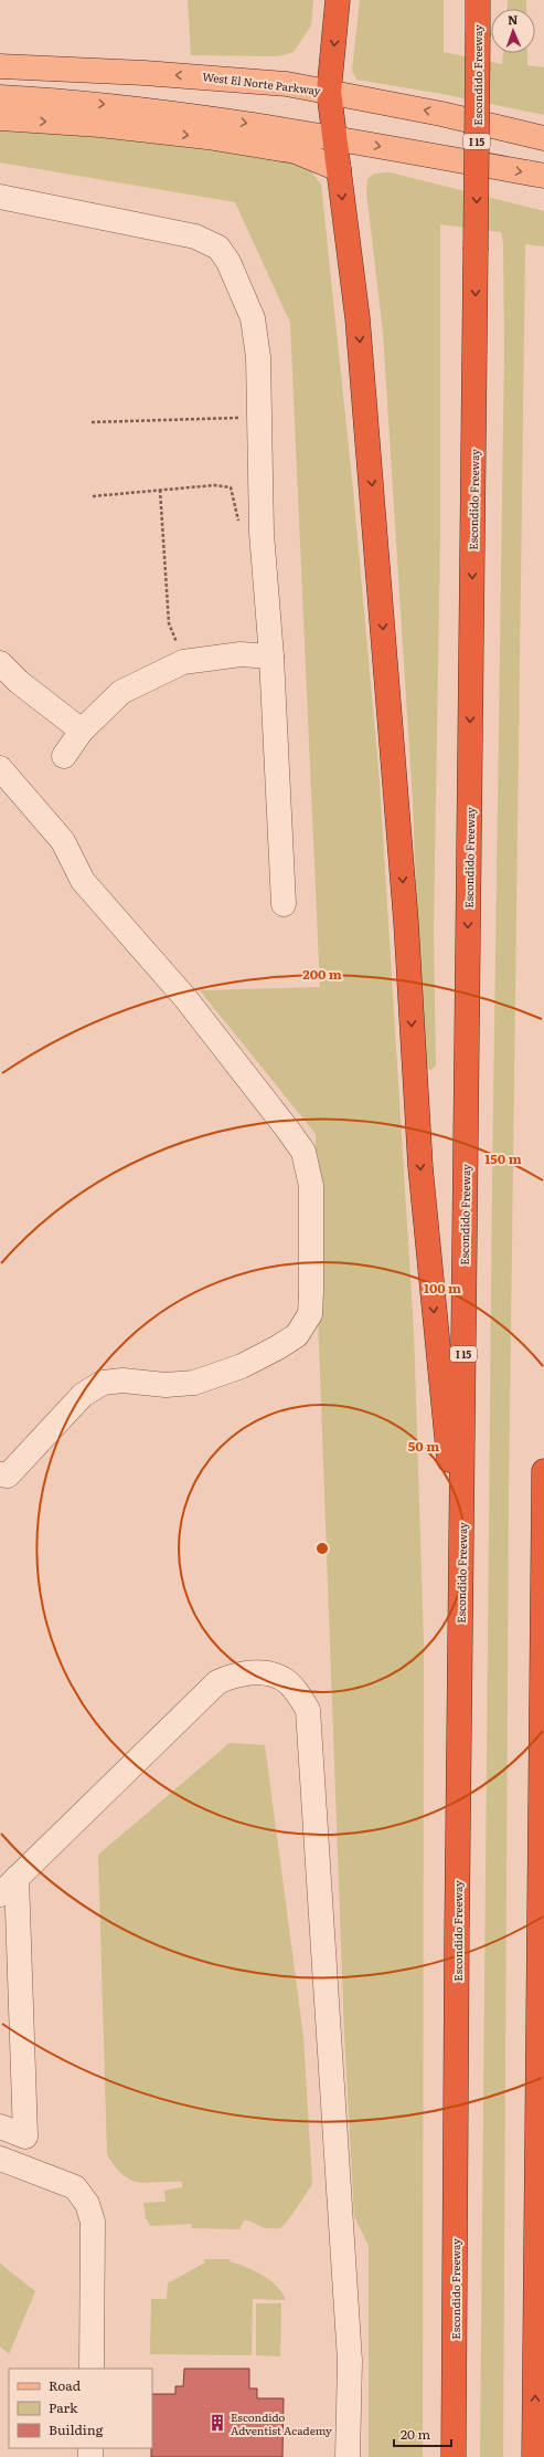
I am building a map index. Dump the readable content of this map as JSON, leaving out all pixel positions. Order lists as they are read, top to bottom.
{
  "streets": {
    "highway": ["Escondido Freeway", "I 15"],
    "main road": ["West El Norte Parkway"]
  },
  "places": {
    "building": ["Escondido Adventist Academy"]
  },
  "legend": ["Road", "Park", "Building"],
  "scale_bar": "20 m",
  "north": "top",
  "rings": [
    "200 m",
    "150 m",
    "100 m",
    "50 m"
  ]
}
